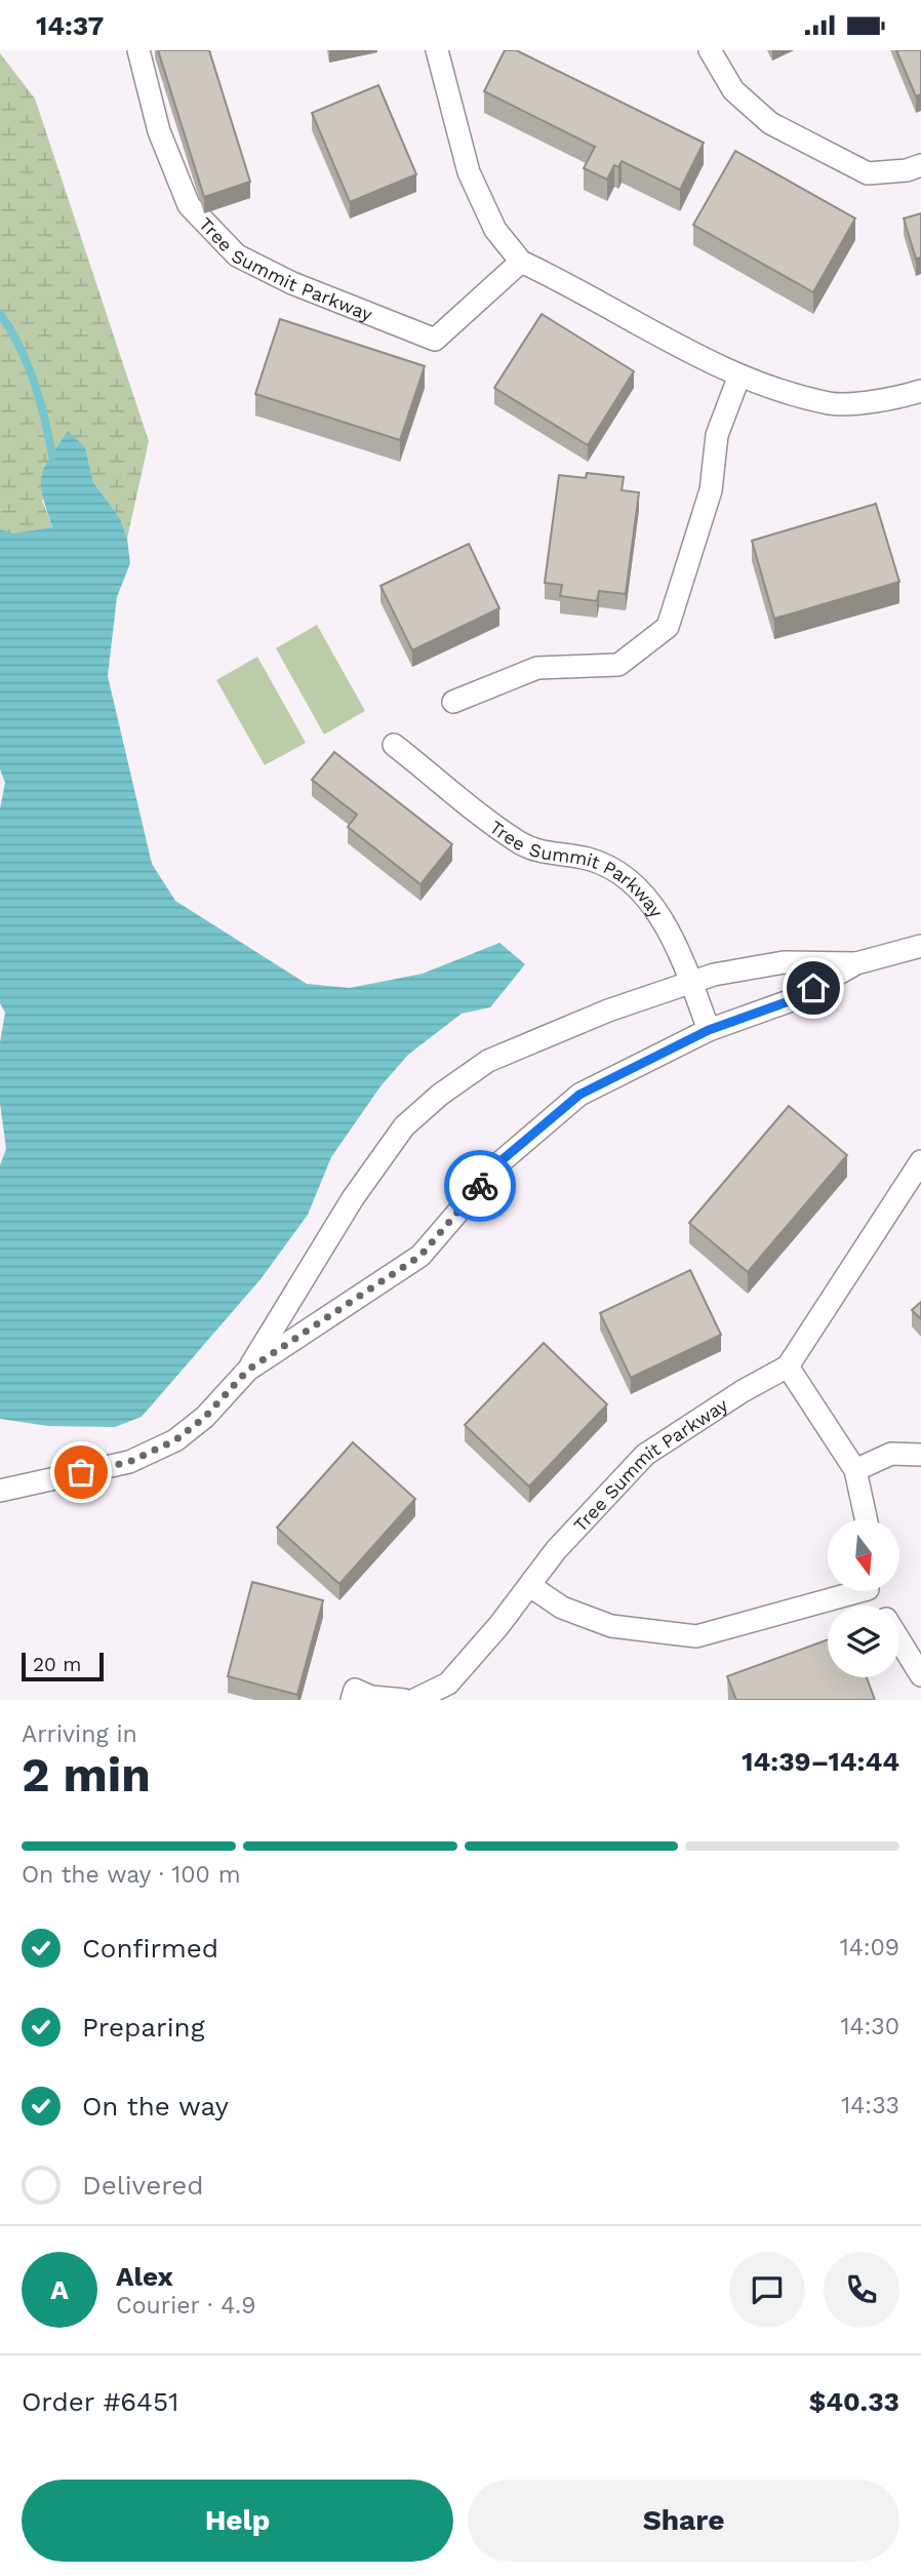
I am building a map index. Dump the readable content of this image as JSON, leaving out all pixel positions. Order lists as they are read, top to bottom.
{
  "streets": {
    "street": ["Tree Summit Parkway"]
  },
  "scale_bar": "20 m",
  "north": "bottom",
  "page": {
    "status": "14:37",
    "scale": "20 m",
    "heading": ["2 min", "Arriving in", "14:39–14:44"],
    "panel": [
      "Alex",
      "Courier · 4.9",
      "Order #6451",
      "$40.33"
    ],
    "bar": "On the way · 100 m",
    "list": [
      ["Confirmed", "14:09"],
      ["Preparing", "14:30"],
      ["On the way", "14:33"],
      "Delivered"
    ],
    "round": "A",
    "buttons": ["Help", "Share"]
  }
}
